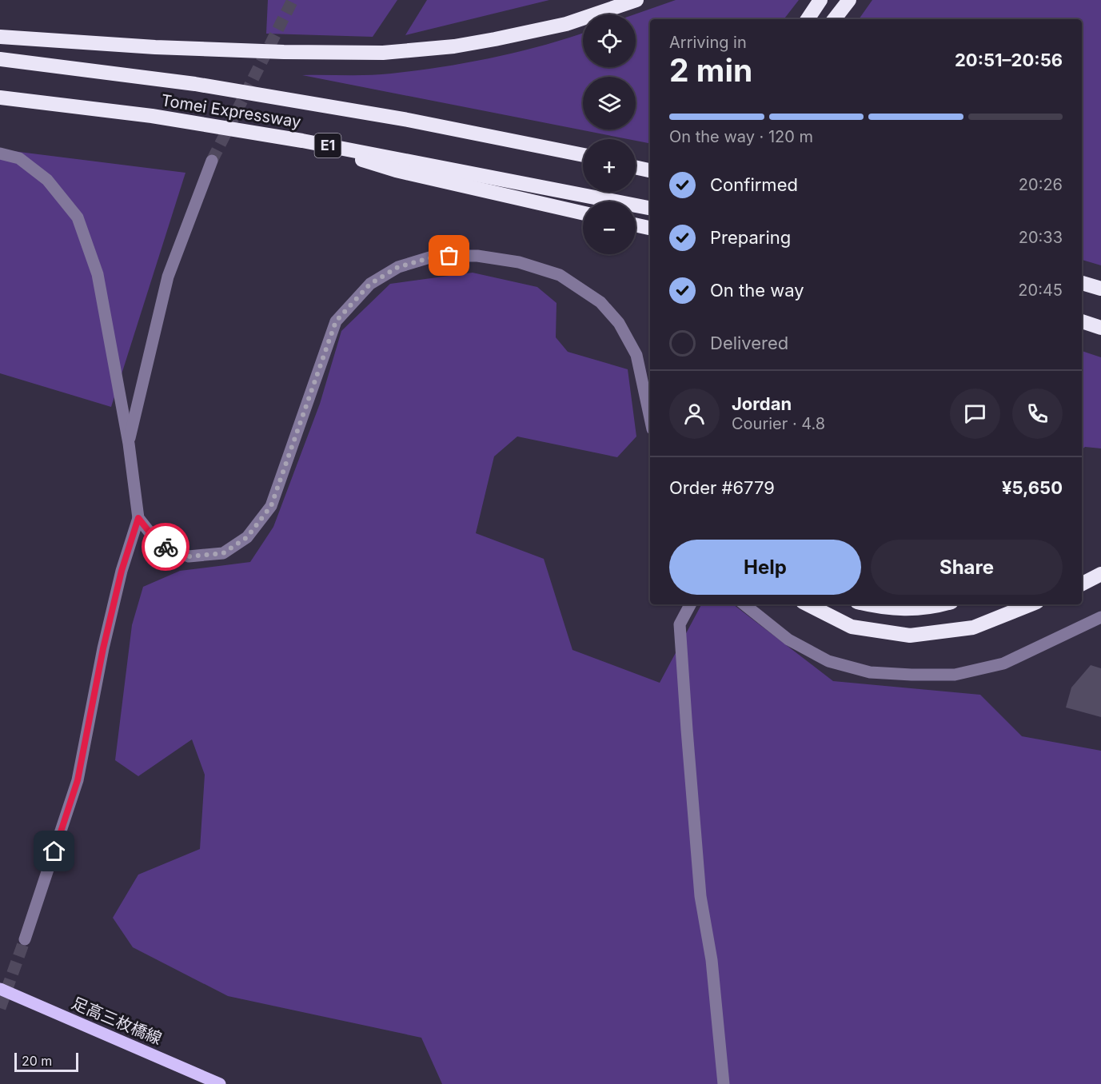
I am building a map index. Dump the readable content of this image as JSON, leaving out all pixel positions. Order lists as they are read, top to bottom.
{
  "streets": {
    "highway": ["Tomei Expressway", "E1"],
    "main road": ["足高三枚橋線"]
  },
  "scale_bar": "20 m",
  "page": {
    "map_buttons": ["+", "−"],
    "heading": ["2 min", "Arriving in", "20:51–20:56"],
    "panel": [
      "Jordan",
      "Courier · 4.8",
      "Order #6779",
      "¥5,650"
    ],
    "bar": "On the way · 120 m",
    "list": [
      ["Confirmed", "20:26"],
      ["Preparing", "20:33"],
      ["On the way", "20:45"],
      "Delivered"
    ],
    "buttons": ["Help", "Share"],
    "scale": "20 m"
  }
}
